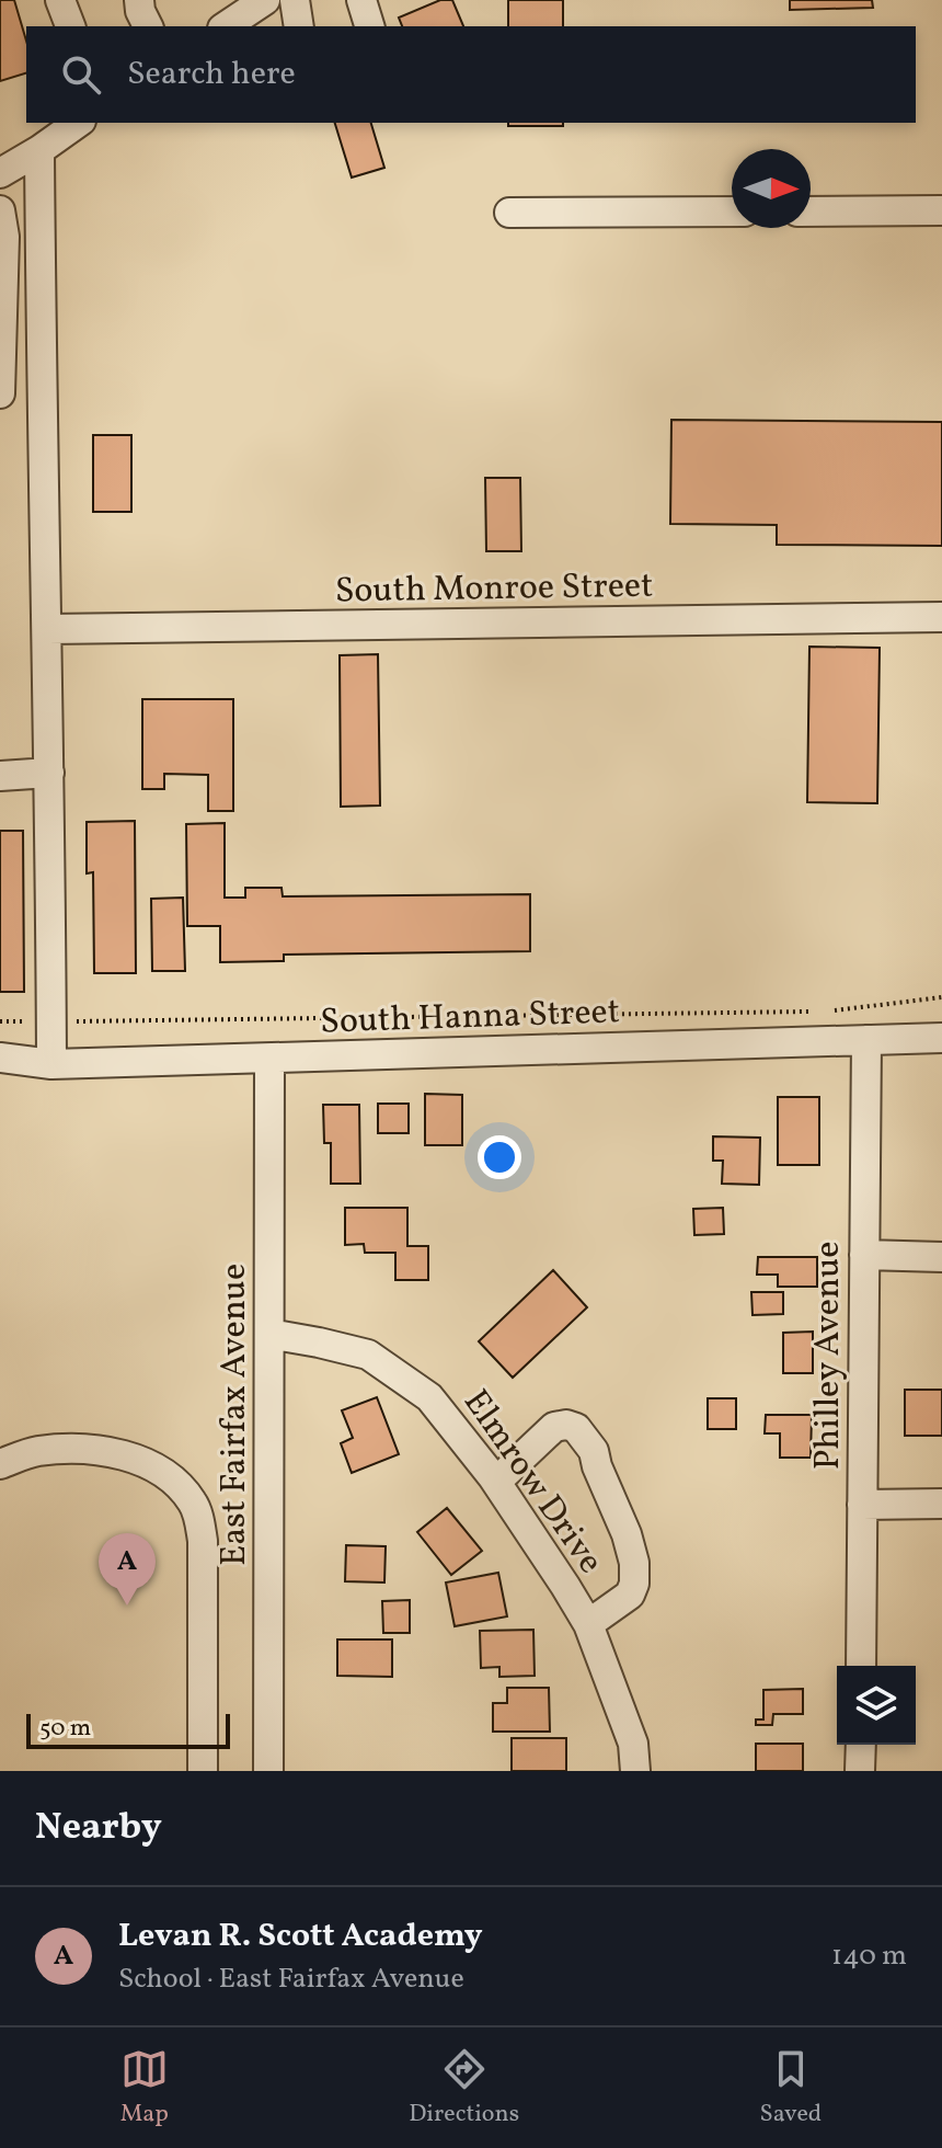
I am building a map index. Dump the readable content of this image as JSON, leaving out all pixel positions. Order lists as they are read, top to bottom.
{
  "streets": {
    "street": [
      "South Monroe Street",
      "South Hanna Street",
      "Philley Avenue",
      "East Fairfax Avenue",
      "Elmrow Drive"
    ]
  },
  "crossings": [
    ["South Hanna Street", "Philley Avenue"],
    ["South Hanna Street", "East Fairfax Avenue"],
    ["East Fairfax Avenue", "Elmrow Drive"]
  ],
  "scale_bar": "50 m",
  "north": "right",
  "page": {
    "search": "Search here",
    "pins": "A",
    "scale": "50 m",
    "heading": "Nearby",
    "list": [
      {
        "mark": "A",
        "name": "Levan R. Scott Academy",
        "note": "School · East Fairfax Avenue",
        "value": "140 m"
      }
    ],
    "nav": ["Map", "Directions", "Saved"]
  }
}
